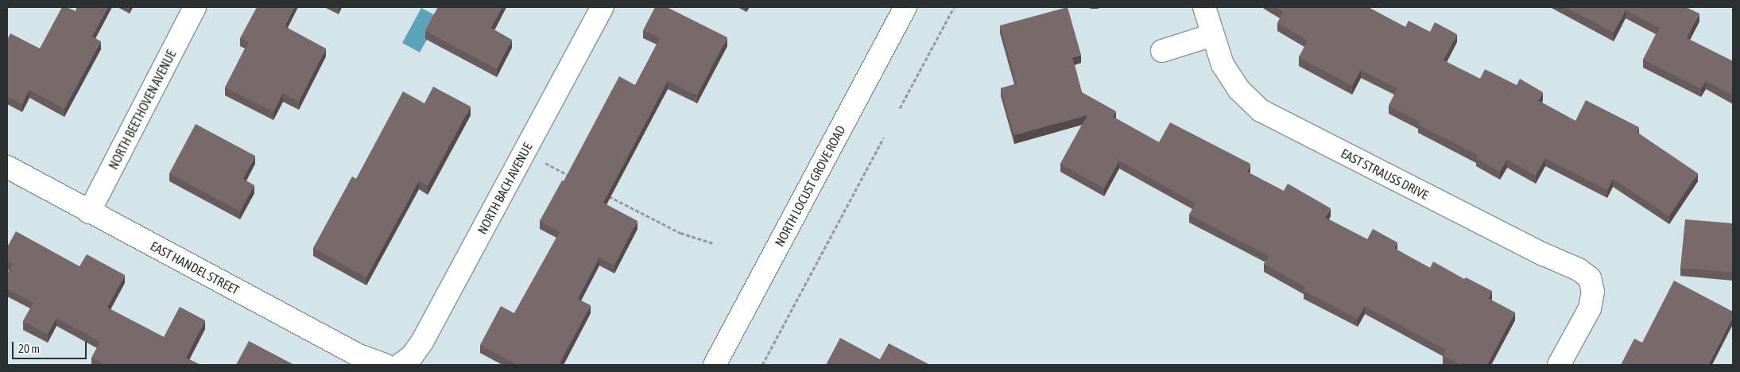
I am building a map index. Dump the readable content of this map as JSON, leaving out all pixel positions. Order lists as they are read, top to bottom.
{
  "streets": {
    "street": [
      "NORTH BEETHOVEN AVENUE",
      "EAST STRAUSS DRIVE",
      "NORTH LOCUST GROVE ROAD",
      "NORTH BACH AVENUE",
      "EAST HANDEL STREET"
    ]
  },
  "crossings": [
    ["NORTH BEETHOVEN AVENUE", "EAST HANDEL STREET"]
  ],
  "scale_bar": "20 m"
}
